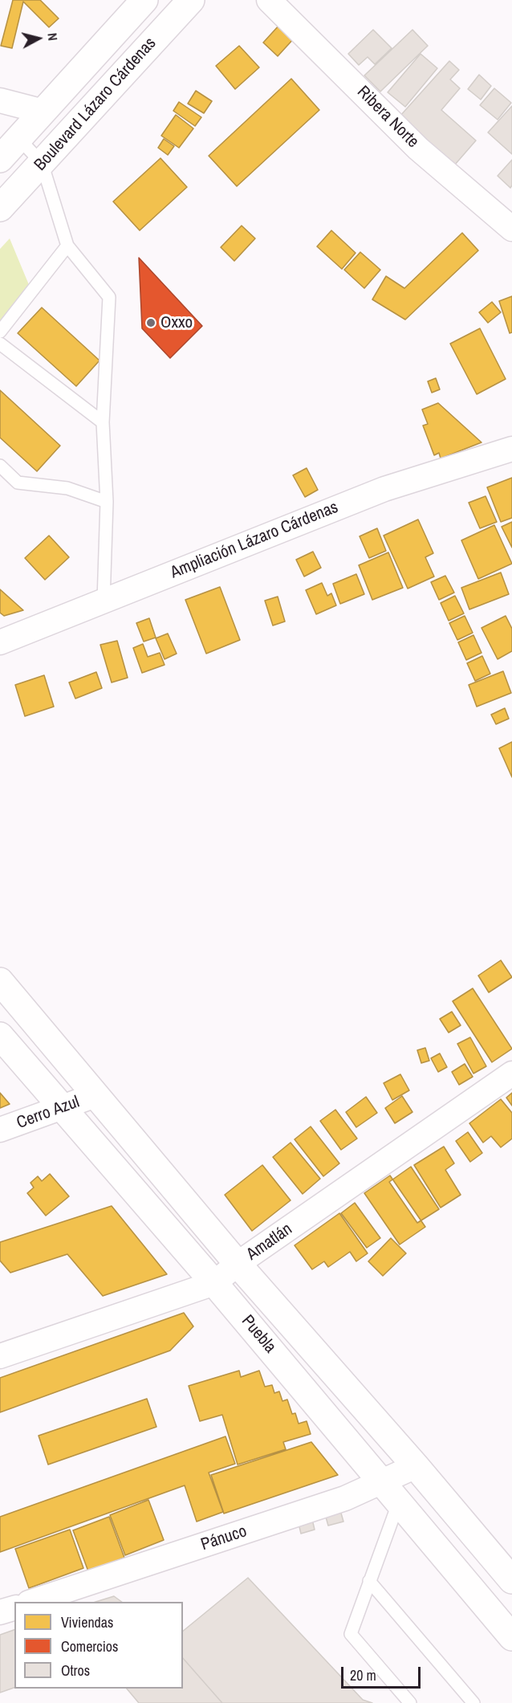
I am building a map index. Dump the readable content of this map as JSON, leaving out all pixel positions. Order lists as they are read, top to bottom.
{
  "streets": {
    "main road": ["Boulevard Lázaro Cárdenas", "Puebla"],
    "street": [
      "Ribera Norte",
      "Ampliación Lázaro Cárdenas",
      "Cerro Azul",
      "Amatlán",
      "Pánuco"
    ]
  },
  "crossings": [
    ["Cerro Azul", "Puebla"],
    ["Amatlán", "Puebla"],
    ["Puebla", "Pánuco"]
  ],
  "places": ["Oxxo"],
  "legend": ["Viviendas", "Comercios", "Otros"],
  "scale_bar": "20 m",
  "north": "right"
}
